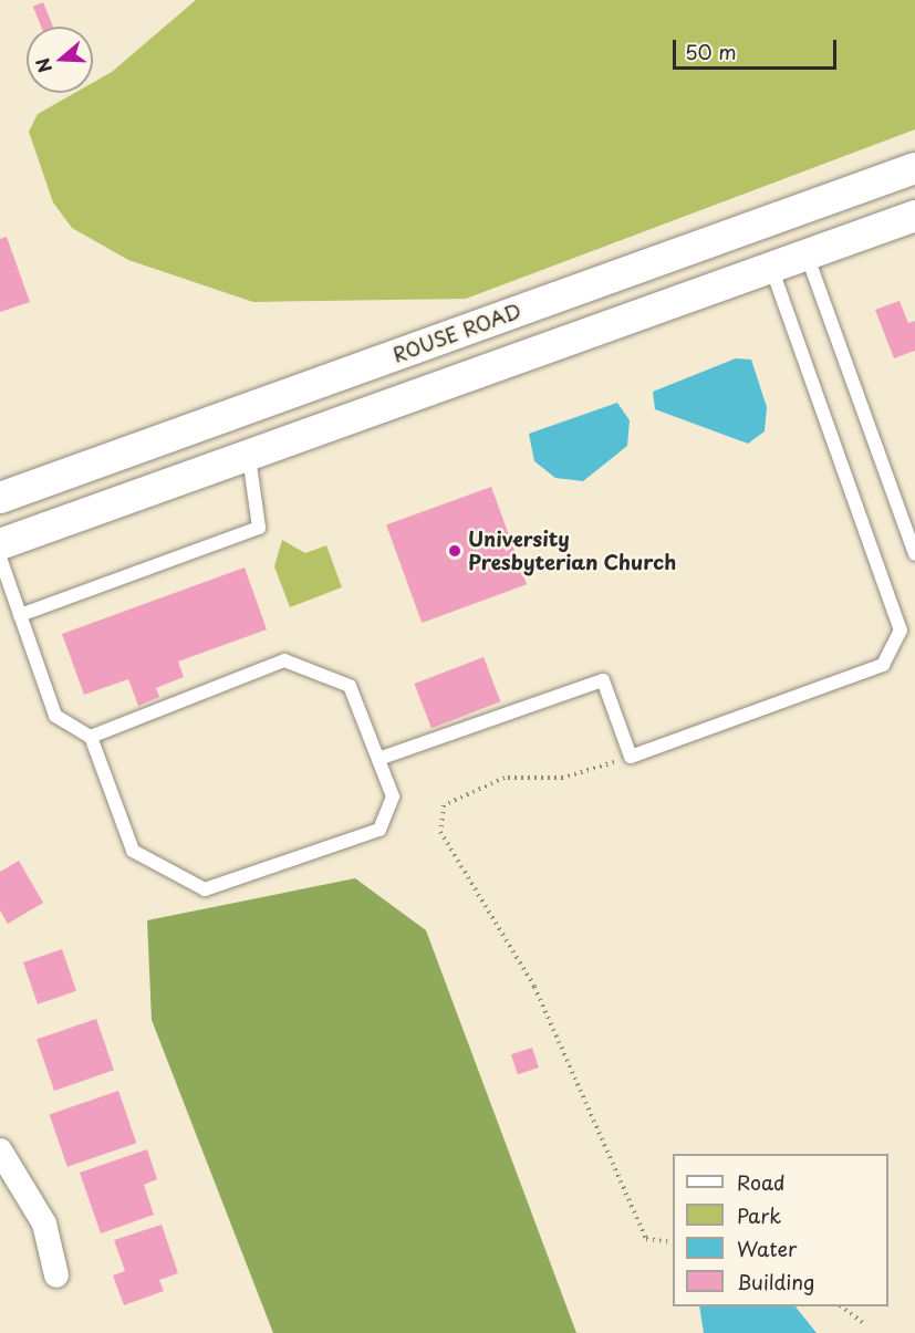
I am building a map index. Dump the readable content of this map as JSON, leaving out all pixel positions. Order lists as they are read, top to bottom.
{
  "streets": {
    "street": ["ROUSE ROAD"]
  },
  "places": ["University Presbyterian Church"],
  "legend": [
    "Road",
    "Park",
    "Water",
    "Building"
  ],
  "scale_bar": "50 m",
  "north": "left"
}
